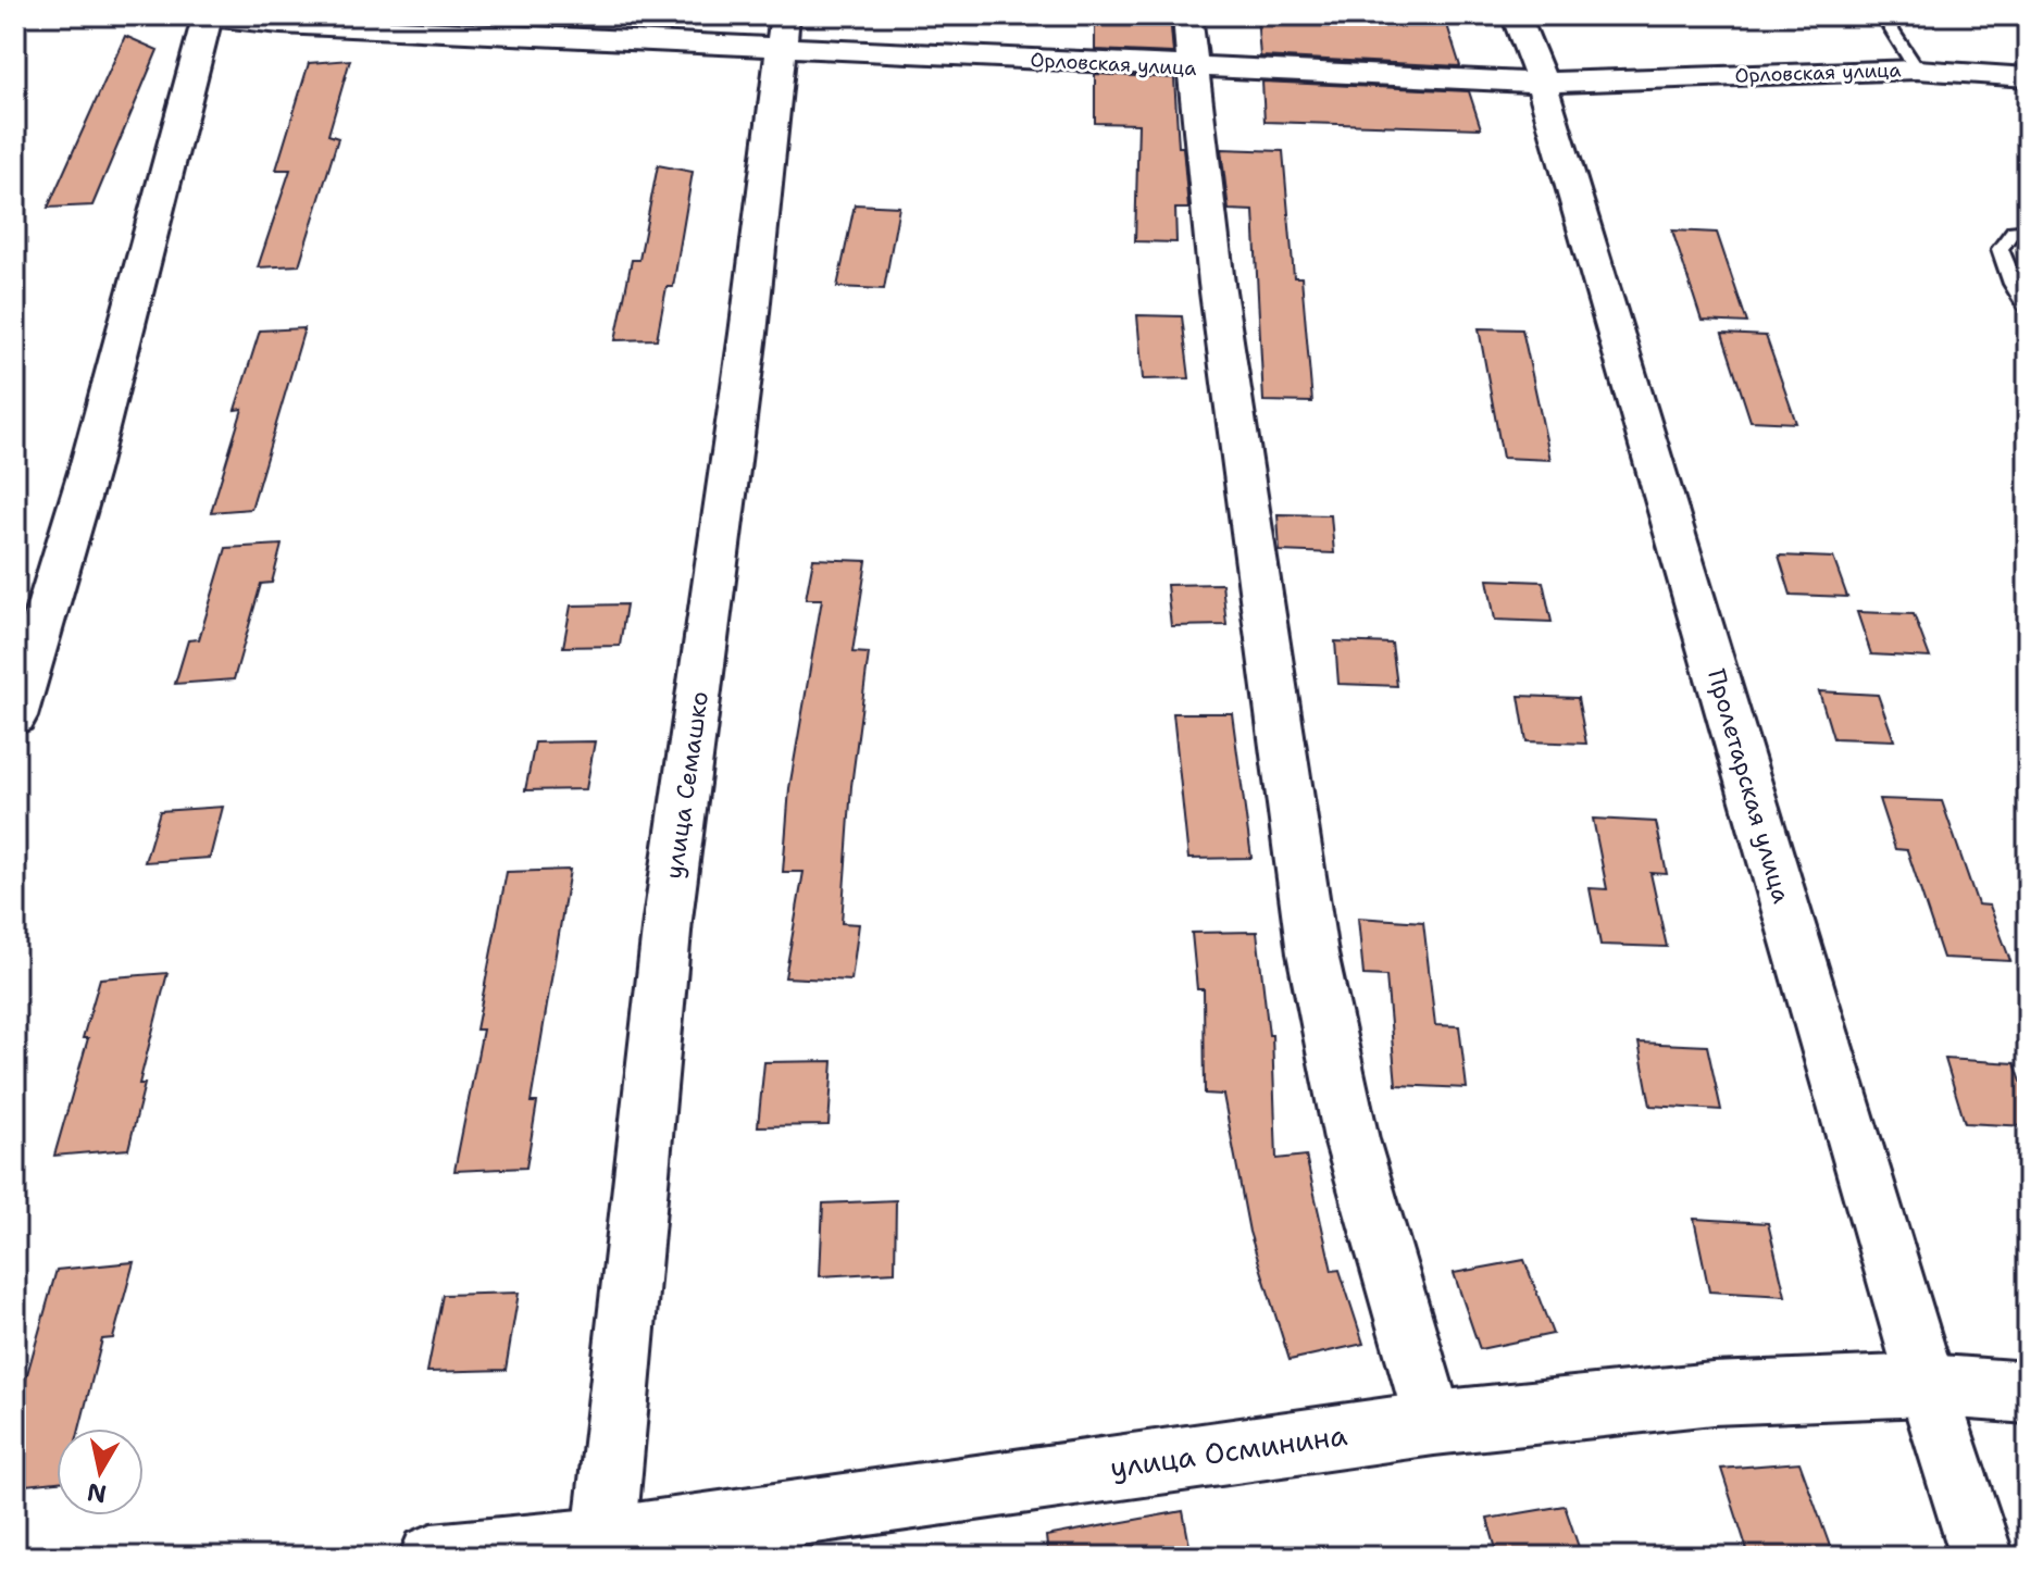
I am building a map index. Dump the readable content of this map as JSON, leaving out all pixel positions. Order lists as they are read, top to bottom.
{
  "streets": {
    "street": [
      "Орловская улица",
      "улица Семашко",
      "Пролетарская улица",
      "улица Осминина"
    ]
  },
  "crossings": [
    ["Орловская улица", "улица Семашко"],
    ["Орловская улица", "Пролетарская улица"],
    ["улица Семашко", "улица Осминина"],
    ["Пролетарская улица", "улица Осминина"]
  ],
  "north": "bottom"
}
